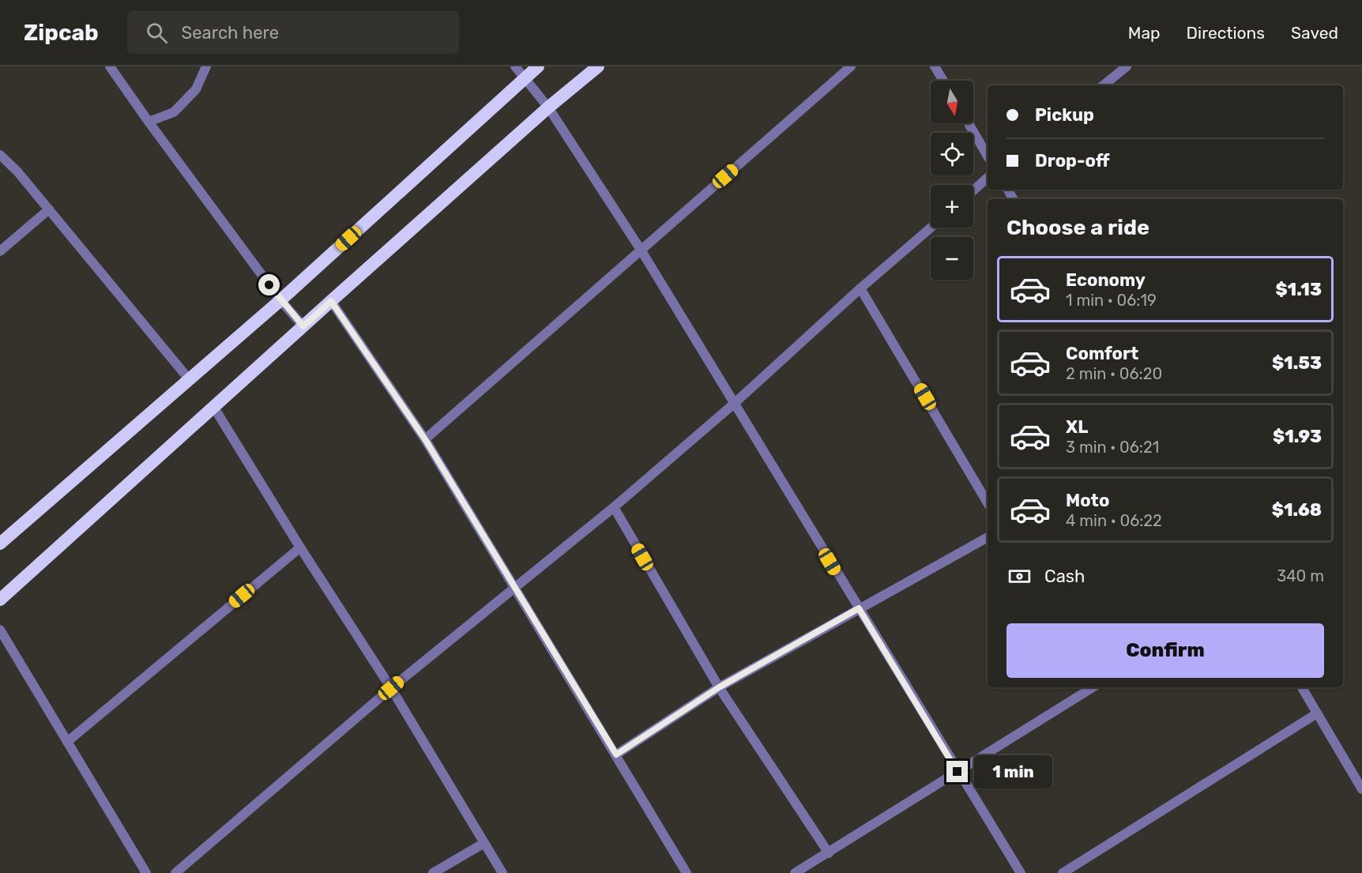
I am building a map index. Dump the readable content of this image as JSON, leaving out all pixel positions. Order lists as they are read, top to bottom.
{
  "north": "bottom",
  "page": {
    "header": "Zipcab",
    "search": "Search here",
    "nav": ["Map", "Directions", "Saved"],
    "map_buttons": ["+", "−"],
    "banner": ["Pickup", "Drop-off"],
    "heading": "Choose a ride",
    "list": [
      {
        "name": "Economy",
        "note": "1 min · 06:19",
        "value": "$1.13"
      },
      {
        "name": "Comfort",
        "note": "2 min · 06:20",
        "value": "$1.53"
      },
      {
        "name": "XL",
        "note": "3 min · 06:21",
        "value": "$1.93"
      },
      {
        "name": "Moto",
        "note": "4 min · 06:22",
        "value": "$1.68"
      }
    ],
    "pay": ["Cash", "340 m"],
    "buttons": "Confirm",
    "bubble": "1 min"
  }
}
